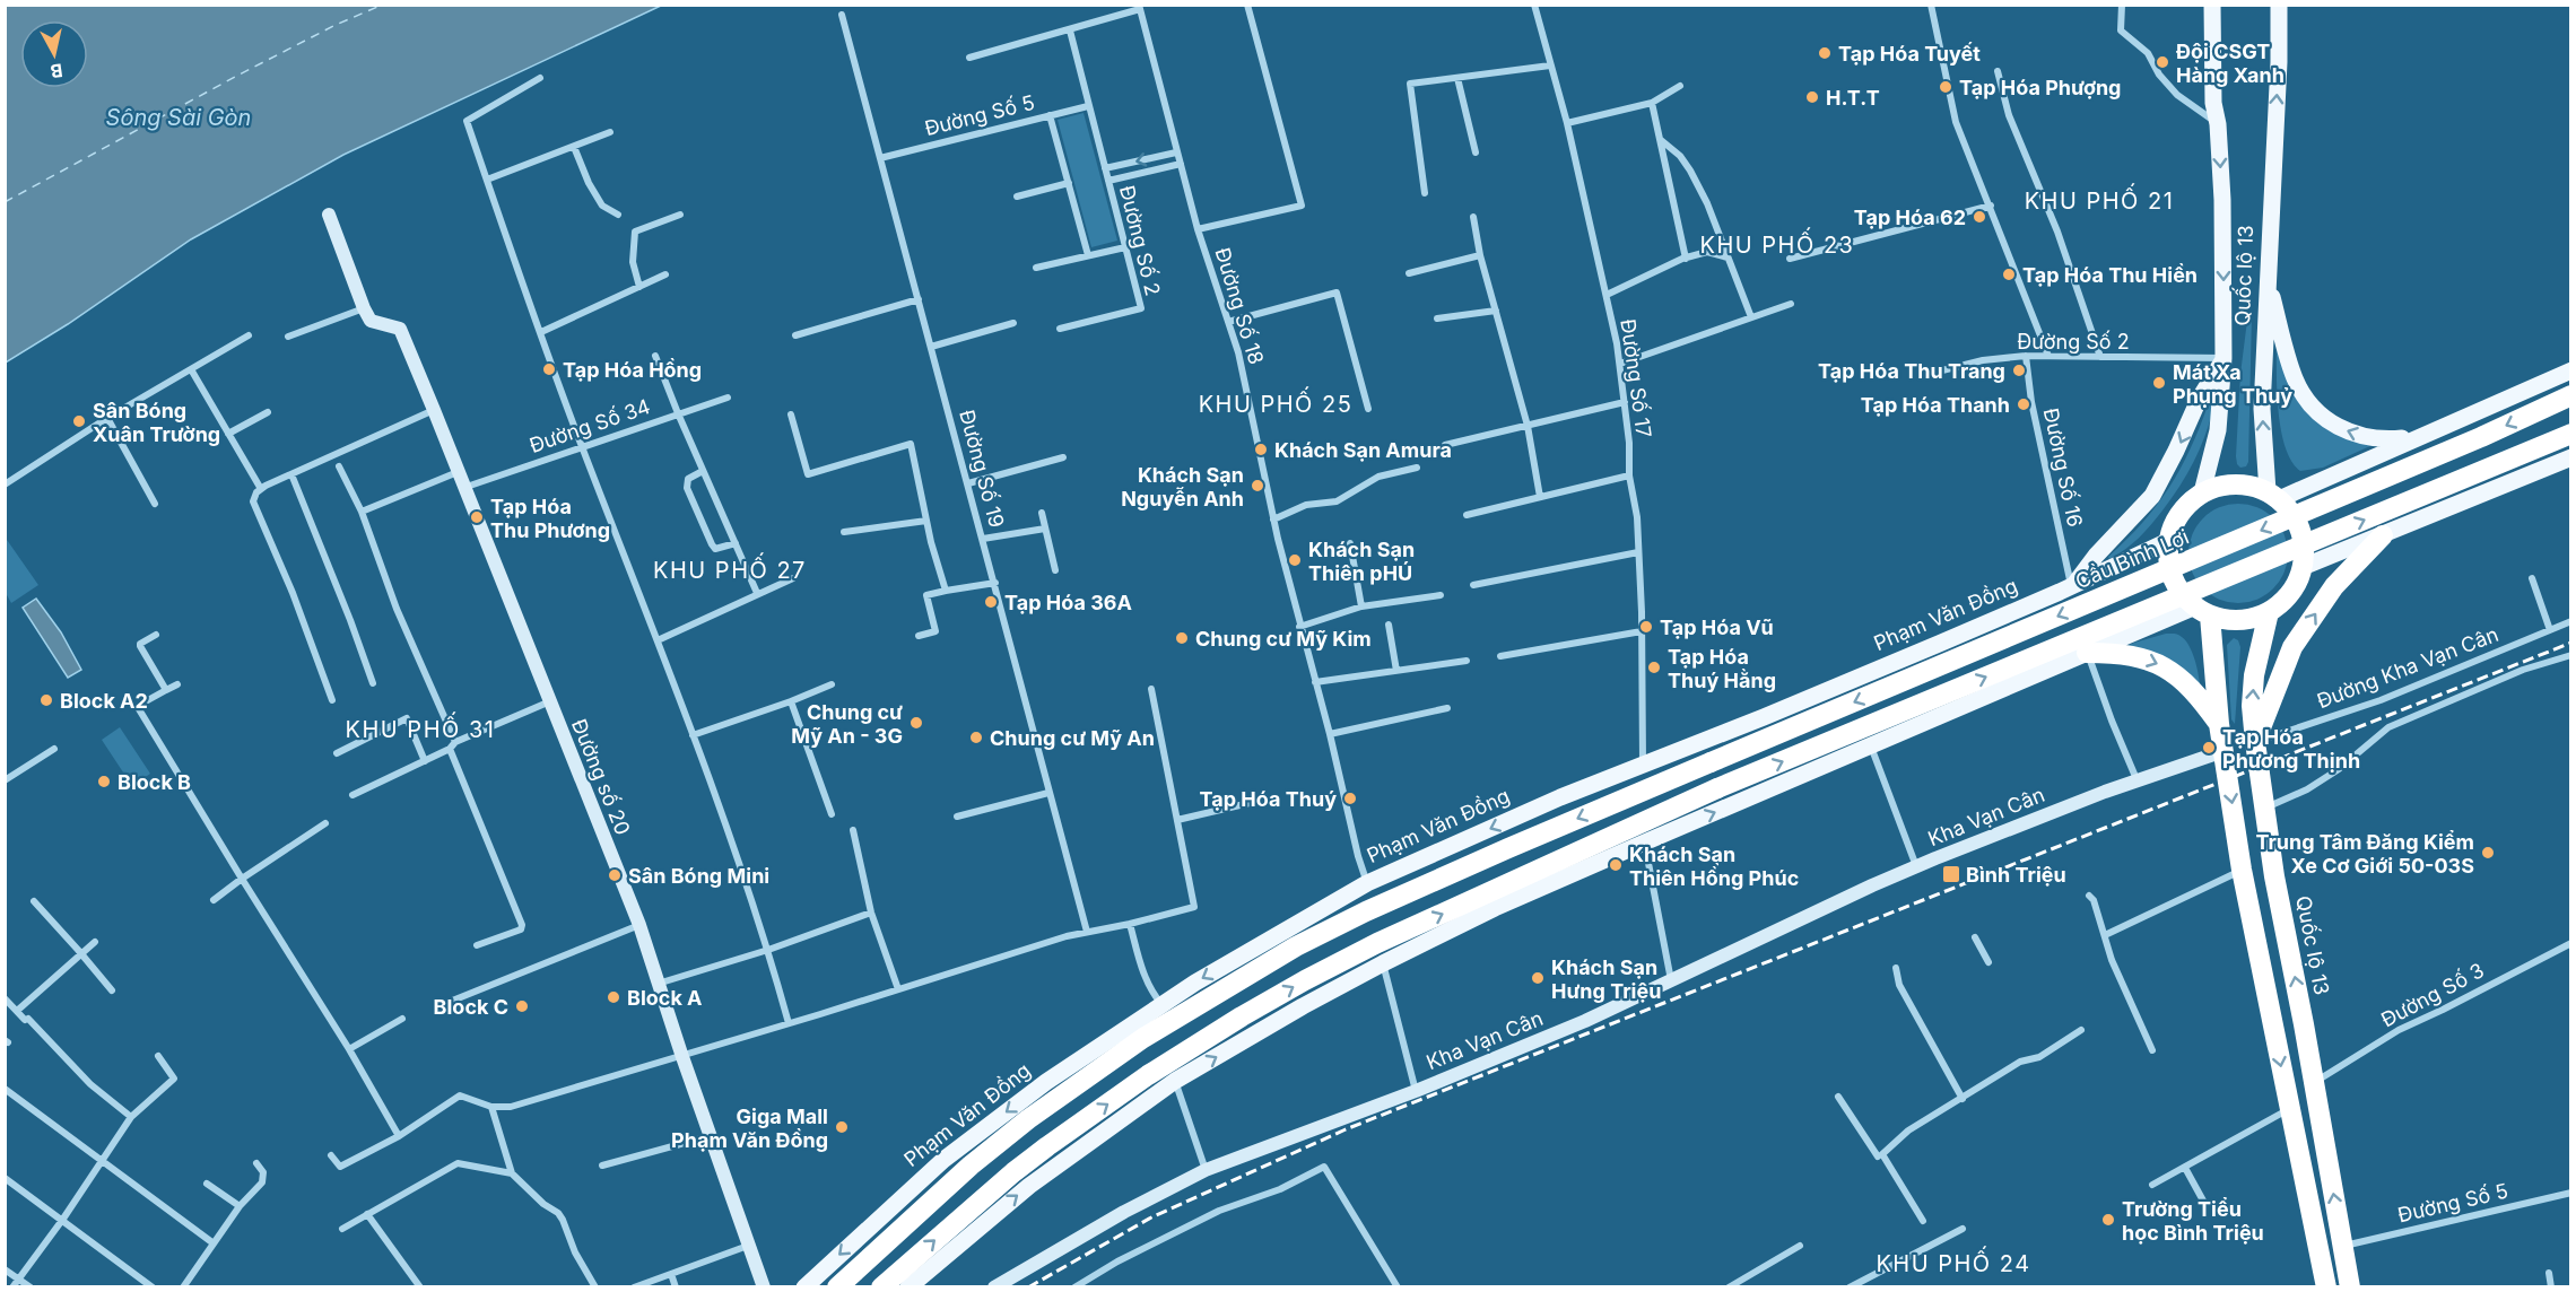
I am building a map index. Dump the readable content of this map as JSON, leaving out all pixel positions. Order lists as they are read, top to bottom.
{
  "streets": {
    "highway": ["Quốc lộ 13", "Cầu Bình Lợi", "Phạm Văn Đồng"],
    "street": [
      "Đường Số 5",
      "Đường Số 2",
      "Đường Số 18",
      "Đường Số 17",
      "Đường Số 34",
      "Đường Số 16",
      "Đường Số 19",
      "Đường Kha Vạn Cân",
      "Đường số 20",
      "Kha Vạn Cân",
      "Đường Số 3"
    ]
  },
  "crossings": [
    ["Đường Số 5", "Đường Số 2"],
    ["Đường Số 5", "Quốc lộ 13"],
    ["Đường Số 5", "Đường Số 19"],
    ["Đường Số 2", "Quốc lộ 13"],
    ["Đường Số 2", "Đường Số 18"],
    ["Đường Số 2", "Đường Số 16"],
    ["Quốc lộ 13", "Phạm Văn Đồng"],
    ["Quốc lộ 13", "Đường Kha Vạn Cân"],
    ["Quốc lộ 13", "Đường Số 3"],
    ["Đường Số 18", "Phạm Văn Đồng"],
    ["Đường Số 17", "Phạm Văn Đồng"],
    ["Đường Số 34", "Đường số 20"],
    ["Đường Số 16", "Phạm Văn Đồng"],
    ["Cầu Bình Lợi", "Phạm Văn Đồng"]
  ],
  "districts": [
    "KHU PHỐ 21",
    "KHU PHỐ 23",
    "KHU PHỐ 25",
    "KHU PHỐ 27",
    "KHU PHỐ 31",
    "KHU PHỐ 24"
  ],
  "water": ["Sông Sài Gòn"],
  "places": {
    "other": [
      "Tạp Hóa Tuyết",
      "Đội CSGT Hàng Xanh",
      "Tạp Hóa Phượng",
      "H.T.T",
      "Tạp Hóa 62",
      "Tạp Hóa Thu Hiền",
      "Tạp Hóa Hồng",
      "Tạp Hóa Thu Trang",
      "Mát Xa Phụng Thuỷ",
      "Tạp Hóa Thanh",
      "Sân Bóng Xuân Trường",
      "Khách Sạn Amura",
      "Khách Sạn Nguyễn Anh",
      "Tạp Hóa Thu Phương",
      "Khách Sạn Thiên pHÚ",
      "Tạp Hóa 36A",
      "Tạp Hóa Vũ",
      "Chung cư Mỹ Kim",
      "Tạp Hóa Thuý Hằng",
      "Block A2",
      "Chung cư Mỹ An - 3G",
      "Chung cư Mỹ An",
      "Tạp Hóa Phương Thịnh",
      "Block B",
      "Tạp Hóa Thuý",
      "Trung Tâm Đăng Kiểm Xe Cơ Giới 50-03S",
      "Khách Sạn Thiên Hồng Phúc",
      "Sân Bóng Mini",
      "Khách Sạn Hưng Triệu",
      "Block A",
      "Block C",
      "Giga Mall Phạm Văn Đồng",
      "Trường Tiểu học Bình Triệu"
    ],
    "transit": ["Bình Triệu"]
  },
  "north": "bottom"
}
